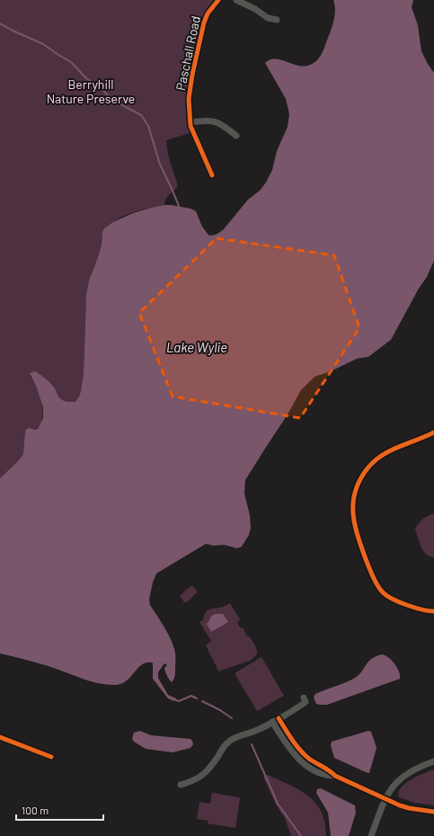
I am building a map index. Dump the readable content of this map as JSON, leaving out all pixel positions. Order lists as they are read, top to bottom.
{
  "streets": {
    "street": ["Paschall Road"]
  },
  "water": ["Lake Wylie"],
  "parks": ["Berryhill Nature Preserve"],
  "scale_bar": "100 m"
}
